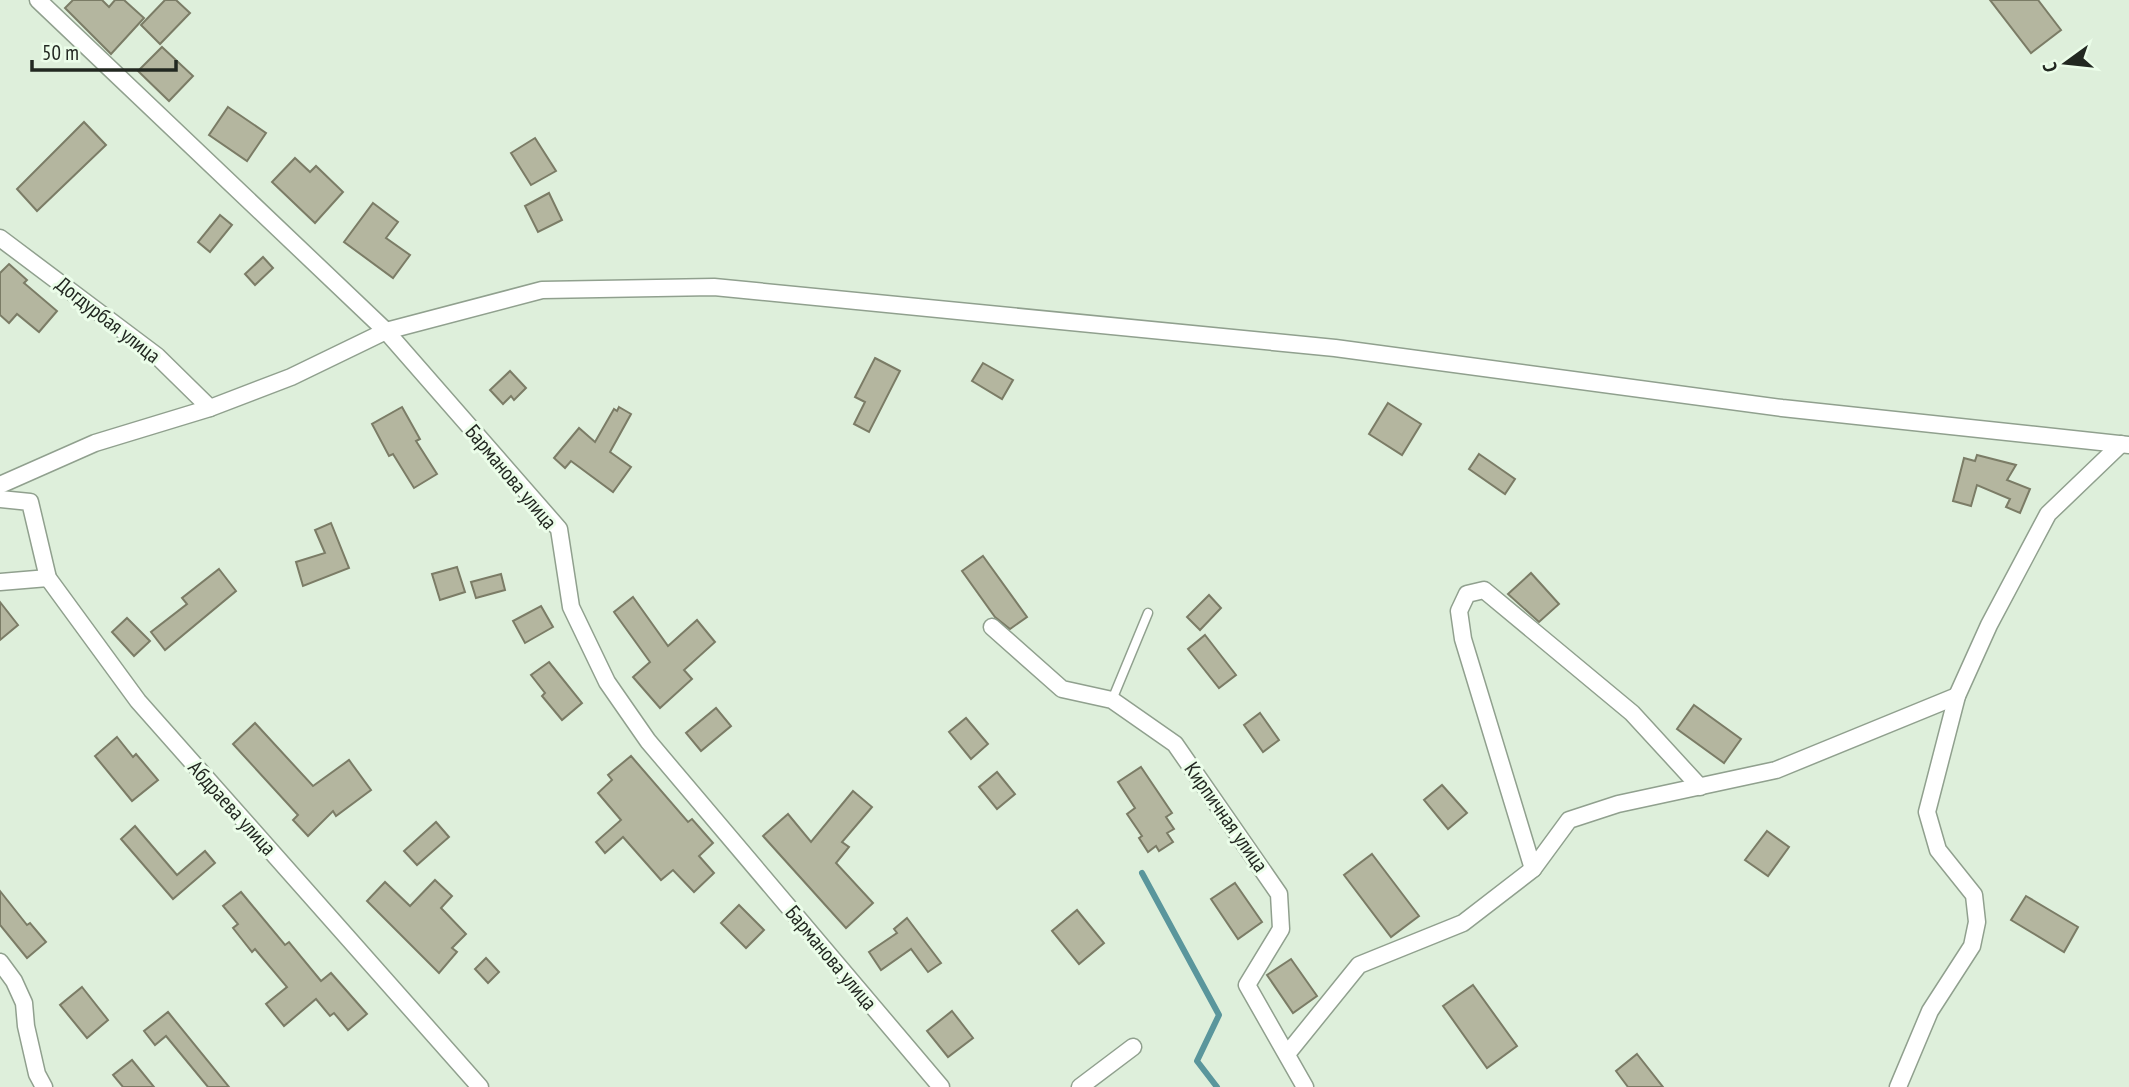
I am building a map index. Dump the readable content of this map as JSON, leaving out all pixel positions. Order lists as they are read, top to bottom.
{
  "streets": {
    "street": [
      "Догдурбая улица",
      "Барманова улица",
      "Абдраева улица",
      "Кирпичная улица"
    ]
  },
  "scale_bar": "50 m",
  "north": "left"
}
